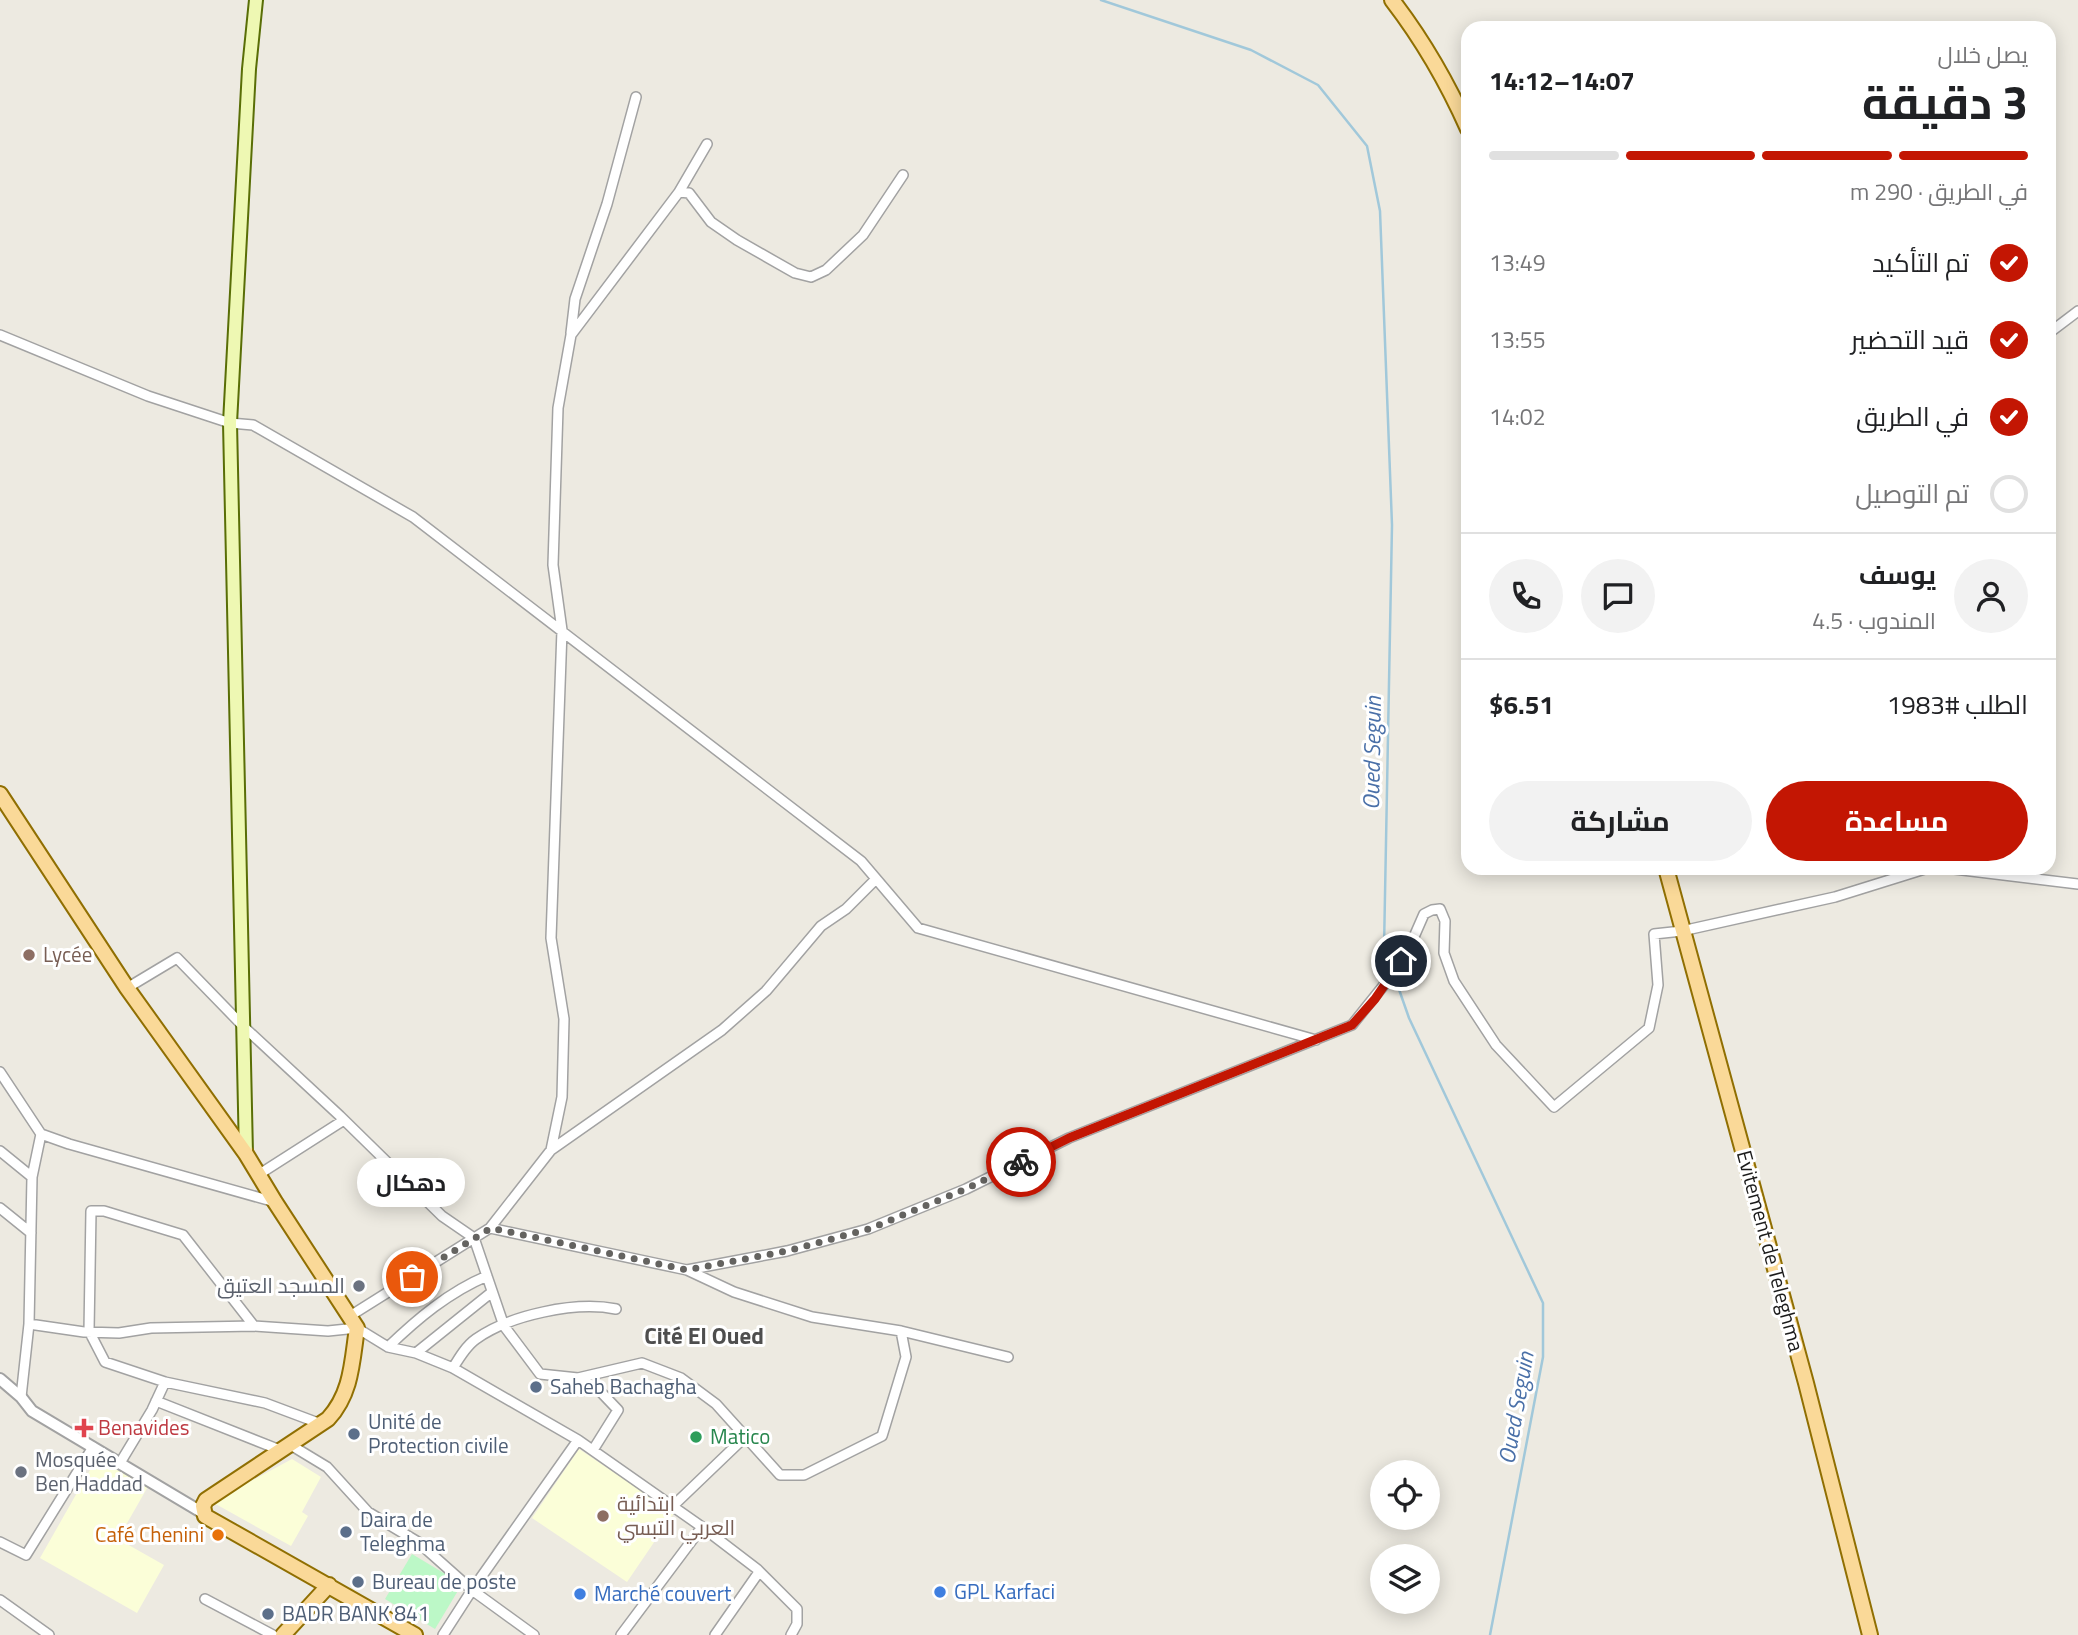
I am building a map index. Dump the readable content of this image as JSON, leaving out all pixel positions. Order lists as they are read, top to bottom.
{
  "streets": {
    "main road": ["Evitement de Teleghma"]
  },
  "districts": ["Cité El Oued"],
  "water": ["Oued Seguin"],
  "places": {
    "other": [
      "Lycée",
      "دهكال",
      "المسجد العتيق",
      "Saheb Bachagha",
      "Unité de Protection civile",
      "Matico",
      "Mosquée Ben Haddad",
      "ابتدائية العربي التبسي",
      "Daira de Teleghma",
      "Café Chenini",
      "Bureau de poste",
      "GPL Karfaci",
      "Marché couvert",
      "BADR BANK 841"
    ],
    "health": ["Benavides"]
  },
  "page": {
    "heading": ["3 دقيقة", "يصل خلال", "14:07–14:12"],
    "panel": [
      "يوسف",
      "المندوب · 4.5",
      "الطلب #1983",
      "$6.51"
    ],
    "bar": "في الطريق · 290 m",
    "list": [
      ["تم التأكيد", "13:49"],
      ["قيد التحضير", "13:55"],
      ["في الطريق", "14:02"],
      "تم التوصيل"
    ],
    "buttons": ["مساعدة", "مشاركة"],
    "bubble": "دهكال"
  }
}
